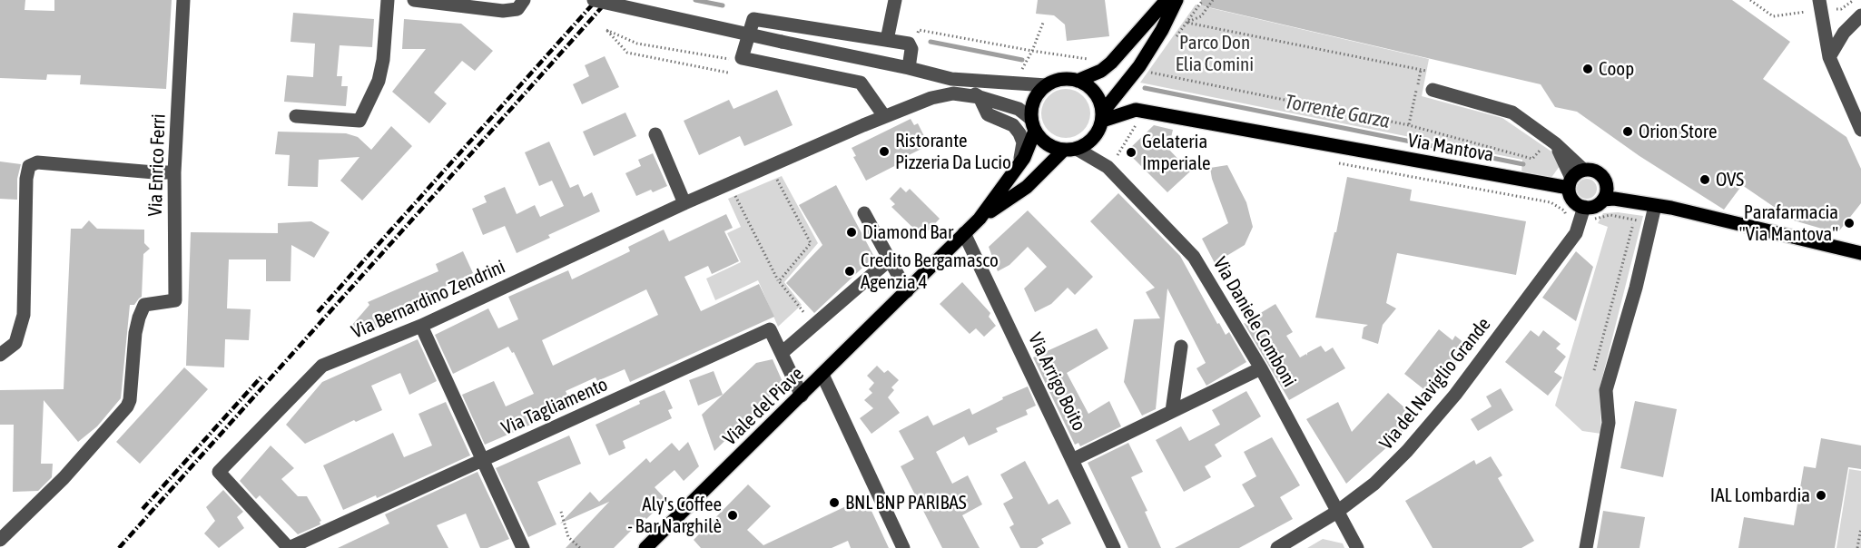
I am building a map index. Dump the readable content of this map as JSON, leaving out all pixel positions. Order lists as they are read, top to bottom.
{
  "streets": {
    "main road": ["Via Mantova", "Viale del Piave"],
    "street": [
      "Via Enrico Ferri",
      "Via Bernardino Zendrini",
      "Via Daniele Comboni",
      "Via Arrigo Boito",
      "Via del Naviglio Grande",
      "Via Tagliamento"
    ]
  },
  "crossings": [
    ["Via Mantova", "Via Daniele Comboni"],
    ["Via Mantova", "Via del Naviglio Grande"],
    ["Via Mantova", "Viale del Piave"],
    ["Via Bernardino Zendrini", "Via Tagliamento"],
    ["Via Daniele Comboni", "Via del Naviglio Grande"],
    ["Via Daniele Comboni", "Viale del Piave"],
    ["Via Arrigo Boito", "Viale del Piave"],
    ["Via Tagliamento", "Viale del Piave"]
  ],
  "water": ["Torrente Garza"],
  "parks": ["Parco Don Elia Comini"],
  "places": [
    "Coop",
    "Orion Store",
    "Ristorante Pizzeria Da Lucio",
    "Gelateria Imperiale",
    "OVS",
    "Parafarmacia \"Via Mantova\"",
    "Diamond Bar",
    "Credito Bergamasco Agenzia 4",
    "IAL Lombardia",
    "BNL BNP PARIBAS",
    "Aly's Coffee - Bar Narghilè"
  ]
}
